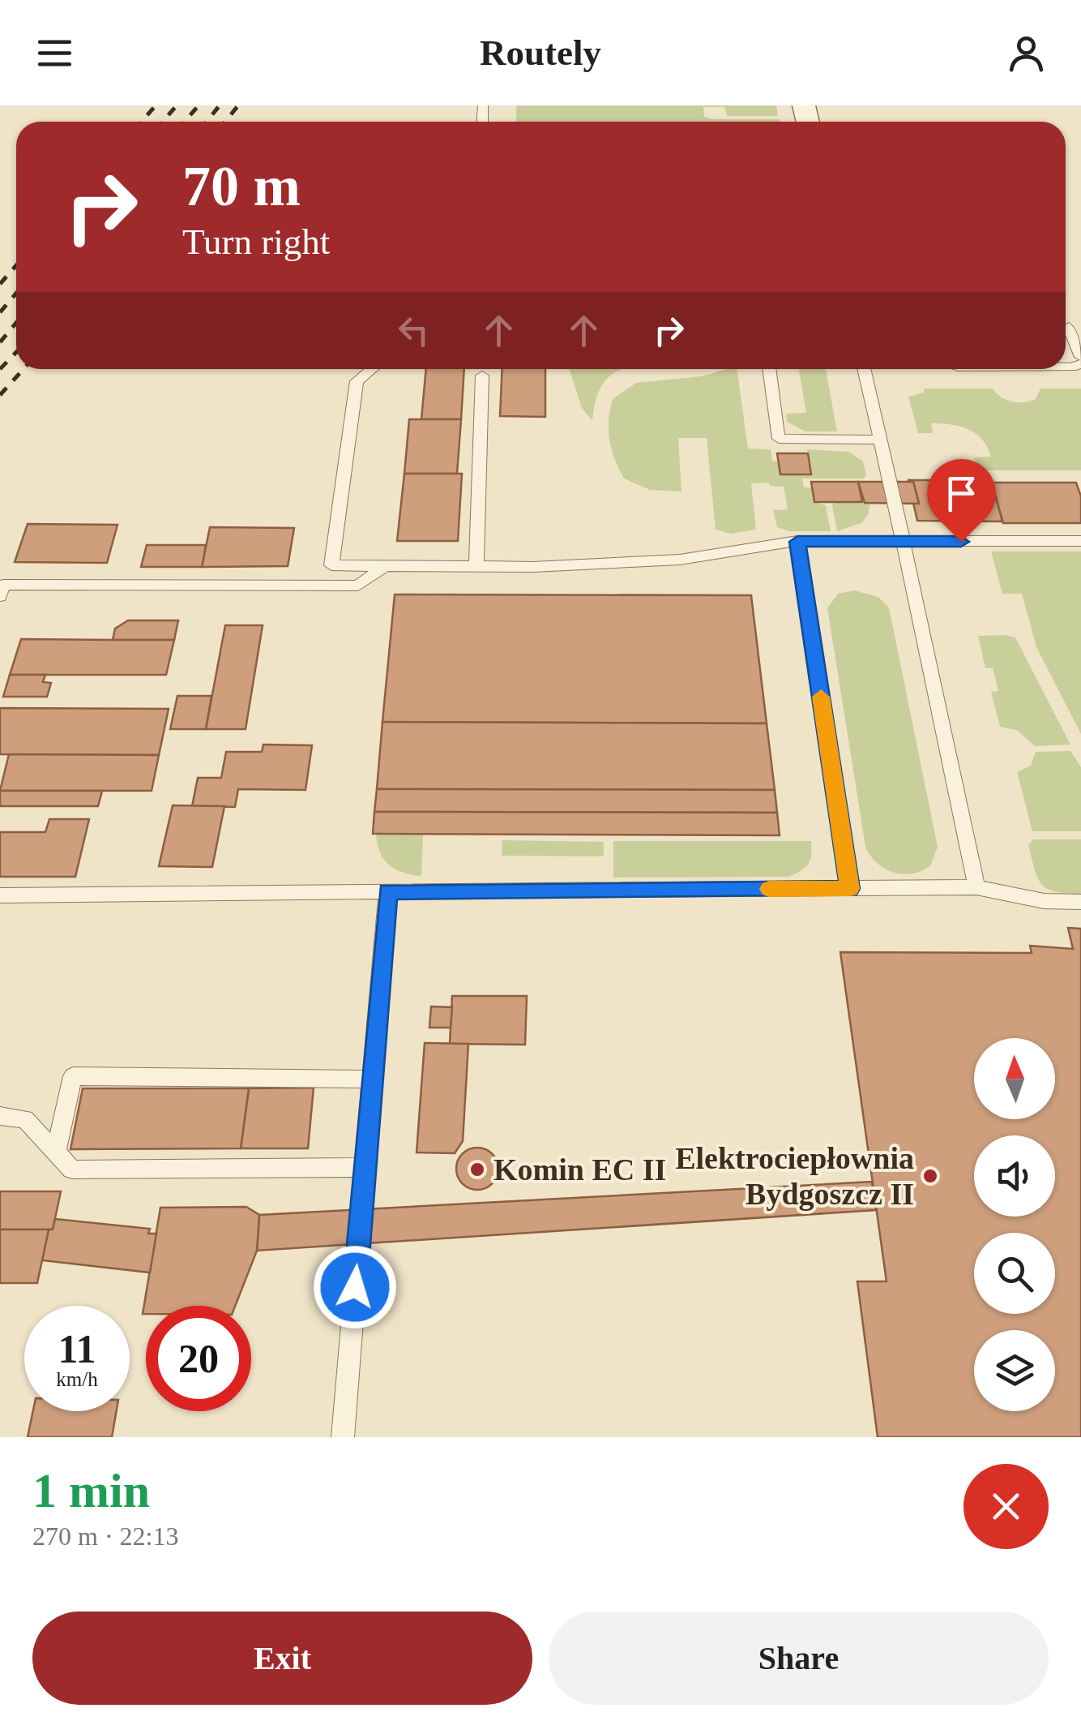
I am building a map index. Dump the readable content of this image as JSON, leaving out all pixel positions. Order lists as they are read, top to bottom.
{
  "places": ["Komin EC II", "Elektrociepłownia Bydgoszcz II"],
  "north": "top",
  "page": {
    "header": "Routely",
    "turn": ["70 m", "Turn right"],
    "speed": "11 km/h",
    "limit": "20",
    "heading": ["1 min", "270 m · 22:13"],
    "buttons": ["Exit", "Share"]
  }
}
